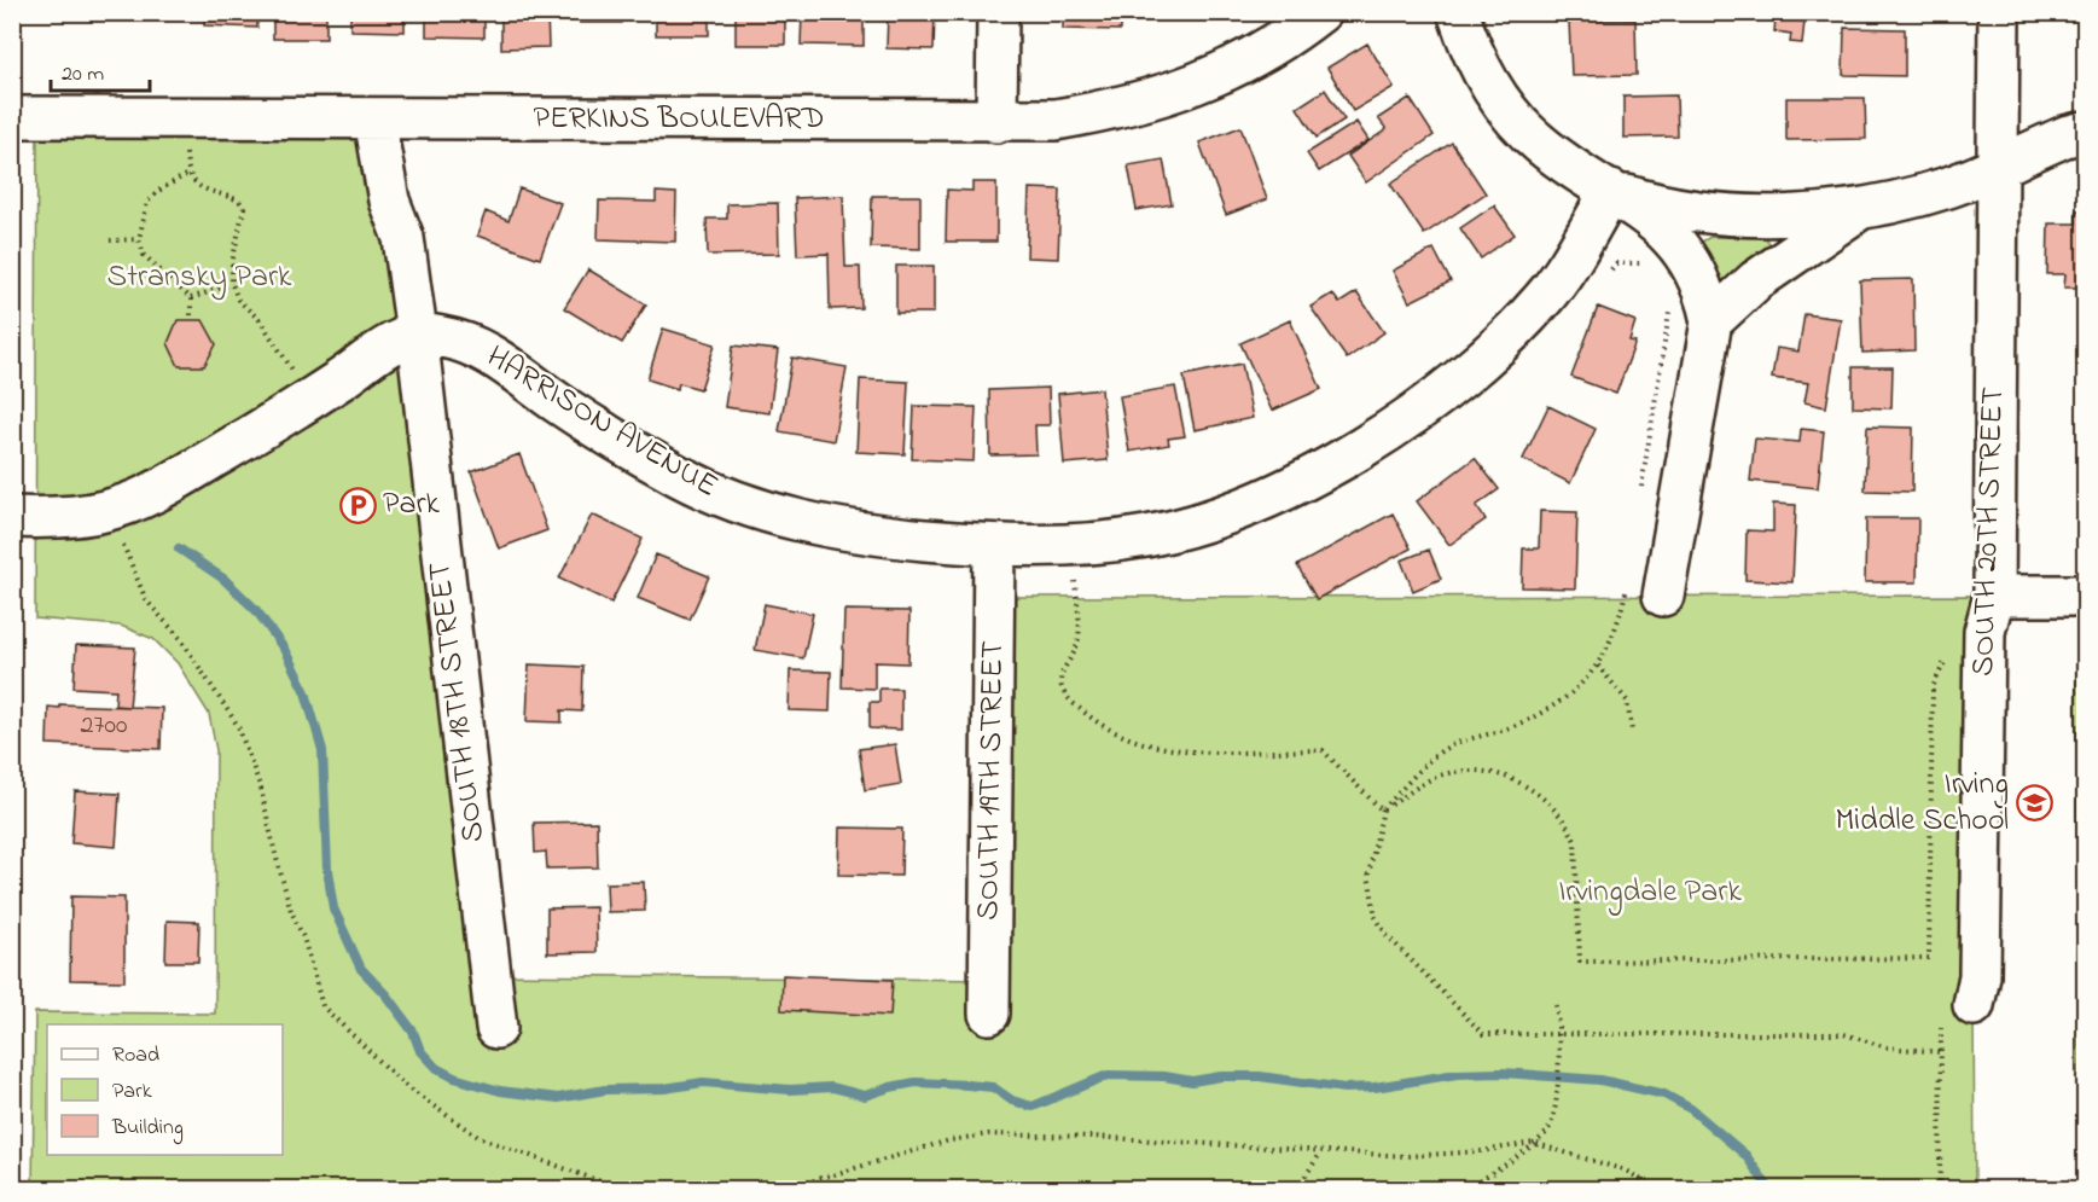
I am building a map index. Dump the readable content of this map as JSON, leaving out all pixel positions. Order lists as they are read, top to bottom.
{
  "streets": {
    "street": [
      "PERKINS BOULEVARD",
      "HARRISON AVENUE",
      "SOUTH 20TH STREET",
      "SOUTH 18TH STREET",
      "SOUTH 19TH STREET"
    ]
  },
  "crossings": [
    ["PERKINS BOULEVARD", "SOUTH 18TH STREET"],
    ["HARRISON AVENUE", "SOUTH 18TH STREET"],
    ["HARRISON AVENUE", "SOUTH 19TH STREET"]
  ],
  "parks": ["Stransky Park", "Irvingdale Park"],
  "places": {
    "parking": ["Park"],
    "school or university": ["Irving Middle School"]
  },
  "house_numbers": ["2700"],
  "legend": ["Road", "Park", "Building"],
  "scale_bar": "20 m"
}
